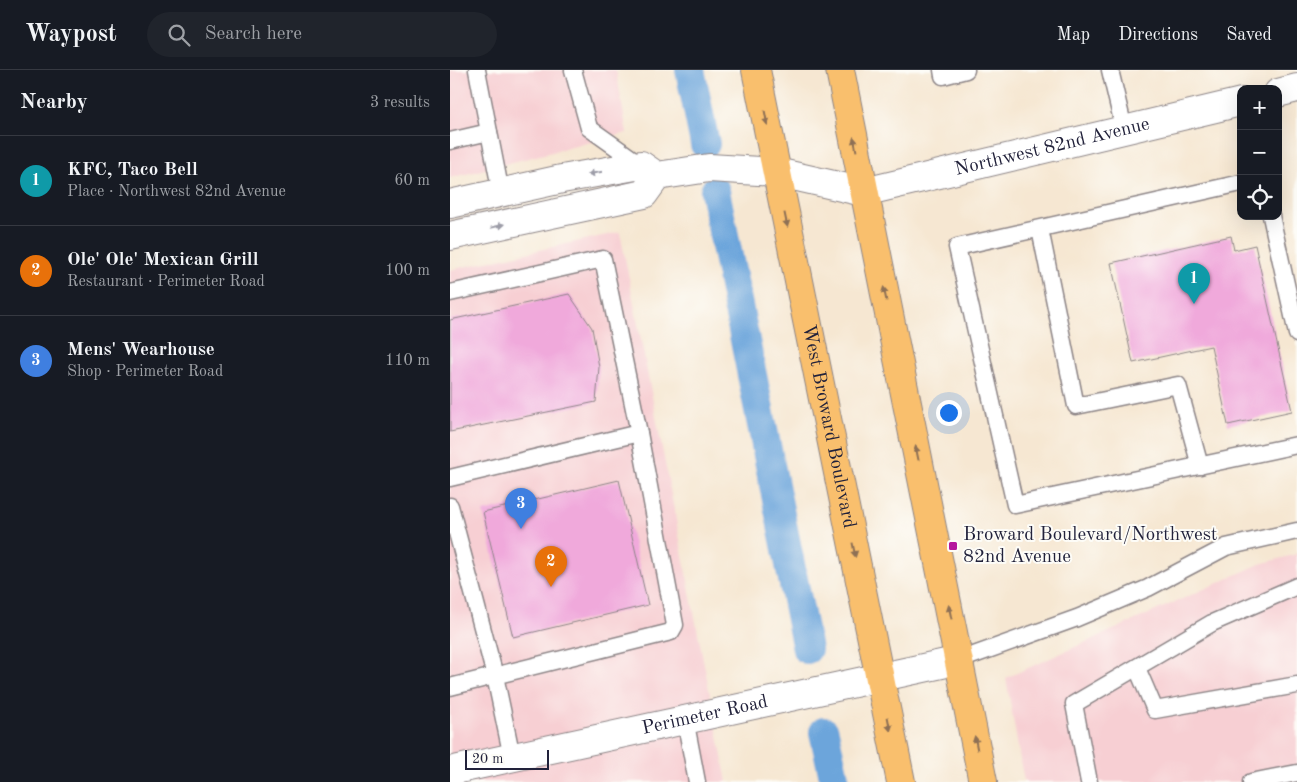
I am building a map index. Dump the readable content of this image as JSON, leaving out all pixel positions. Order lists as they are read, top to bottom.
{
  "streets": {
    "main road": ["West Broward Boulevard"],
    "street": ["Northwest 82nd Avenue", "Perimeter Road"]
  },
  "crossings": [
    ["West Broward Boulevard", "Perimeter Road"]
  ],
  "places": {
    "transit": ["Broward Boulevard/Northwest 82nd Avenue"]
  },
  "scale_bar": "20 m",
  "page": {
    "header": "Waypost",
    "search": "Search here",
    "nav": ["Map", "Directions", "Saved"],
    "heading": ["Nearby", "3 results"],
    "map_buttons": ["+", "−"],
    "list": [
      {
        "mark": "1",
        "name": "KFC, Taco Bell",
        "note": "Place · Northwest 82nd Avenue",
        "value": "60 m"
      },
      {
        "mark": "2",
        "name": "Ole' Ole' Mexican Grill",
        "note": "Restaurant · Perimeter Road",
        "value": "100 m"
      },
      {
        "mark": "3",
        "name": "Mens' Wearhouse",
        "note": "Shop · Perimeter Road",
        "value": "110 m"
      }
    ],
    "pins": ["1", "3", "2"],
    "scale": "20 m"
  }
}
